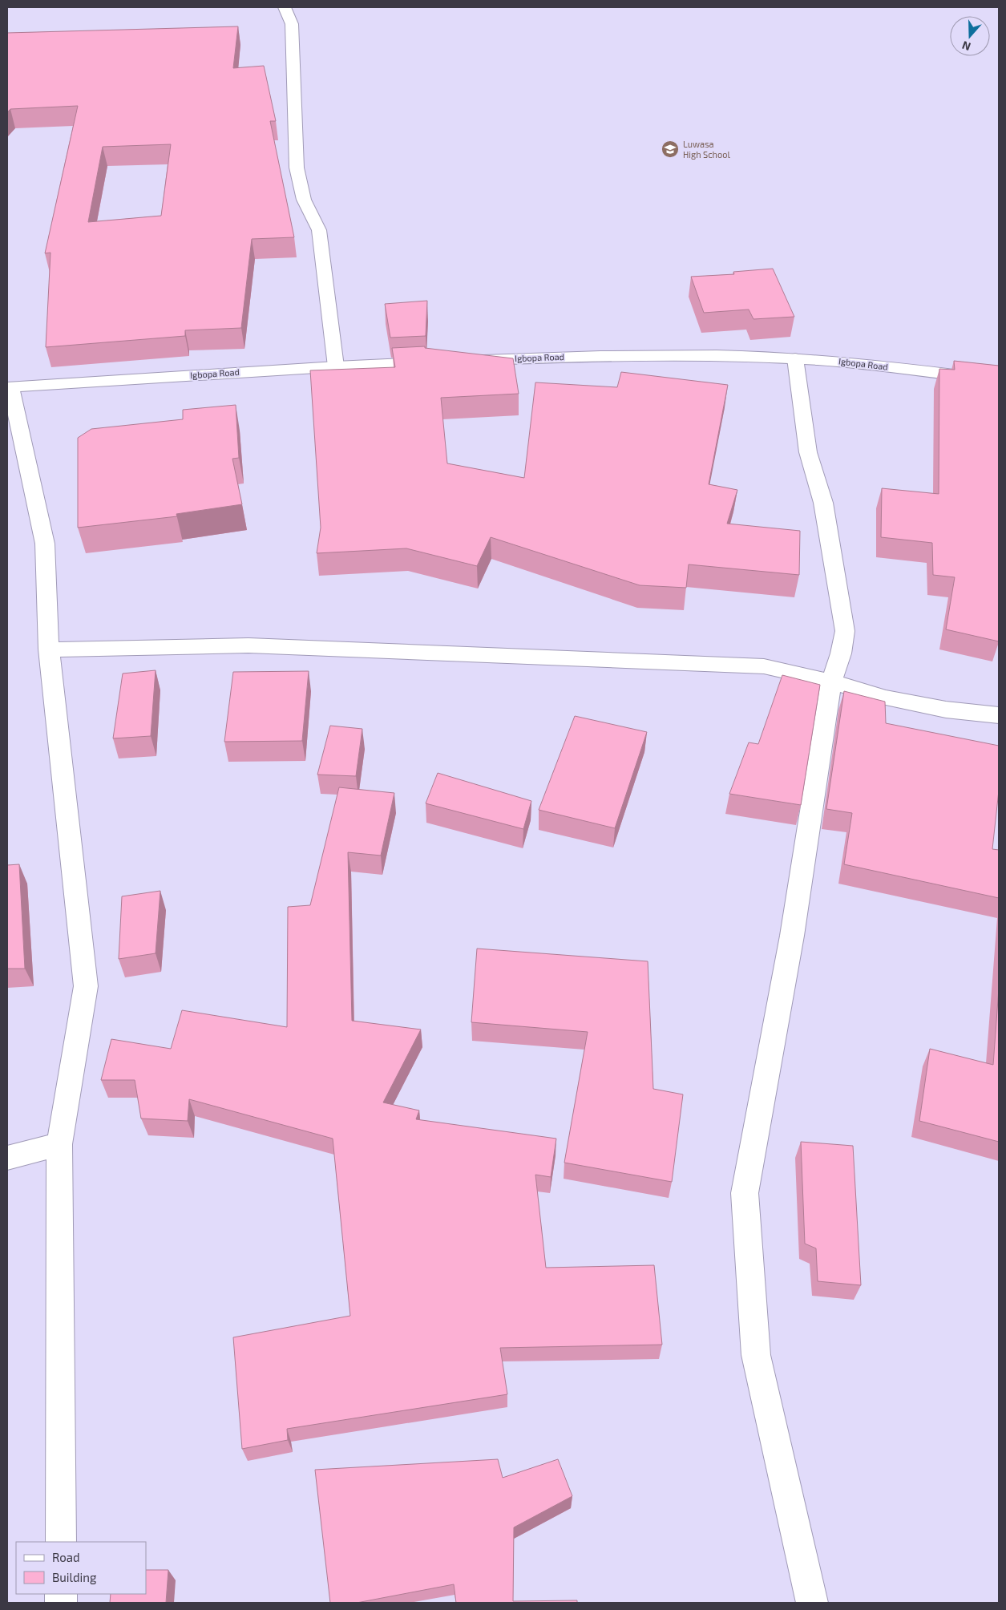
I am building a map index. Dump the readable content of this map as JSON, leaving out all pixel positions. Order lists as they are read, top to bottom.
{
  "streets": {
    "street": ["Igbopa Road"]
  },
  "places": {
    "school or university": ["Luwasa High School"]
  },
  "legend": ["Road", "Building"],
  "north": "bottom"
}
